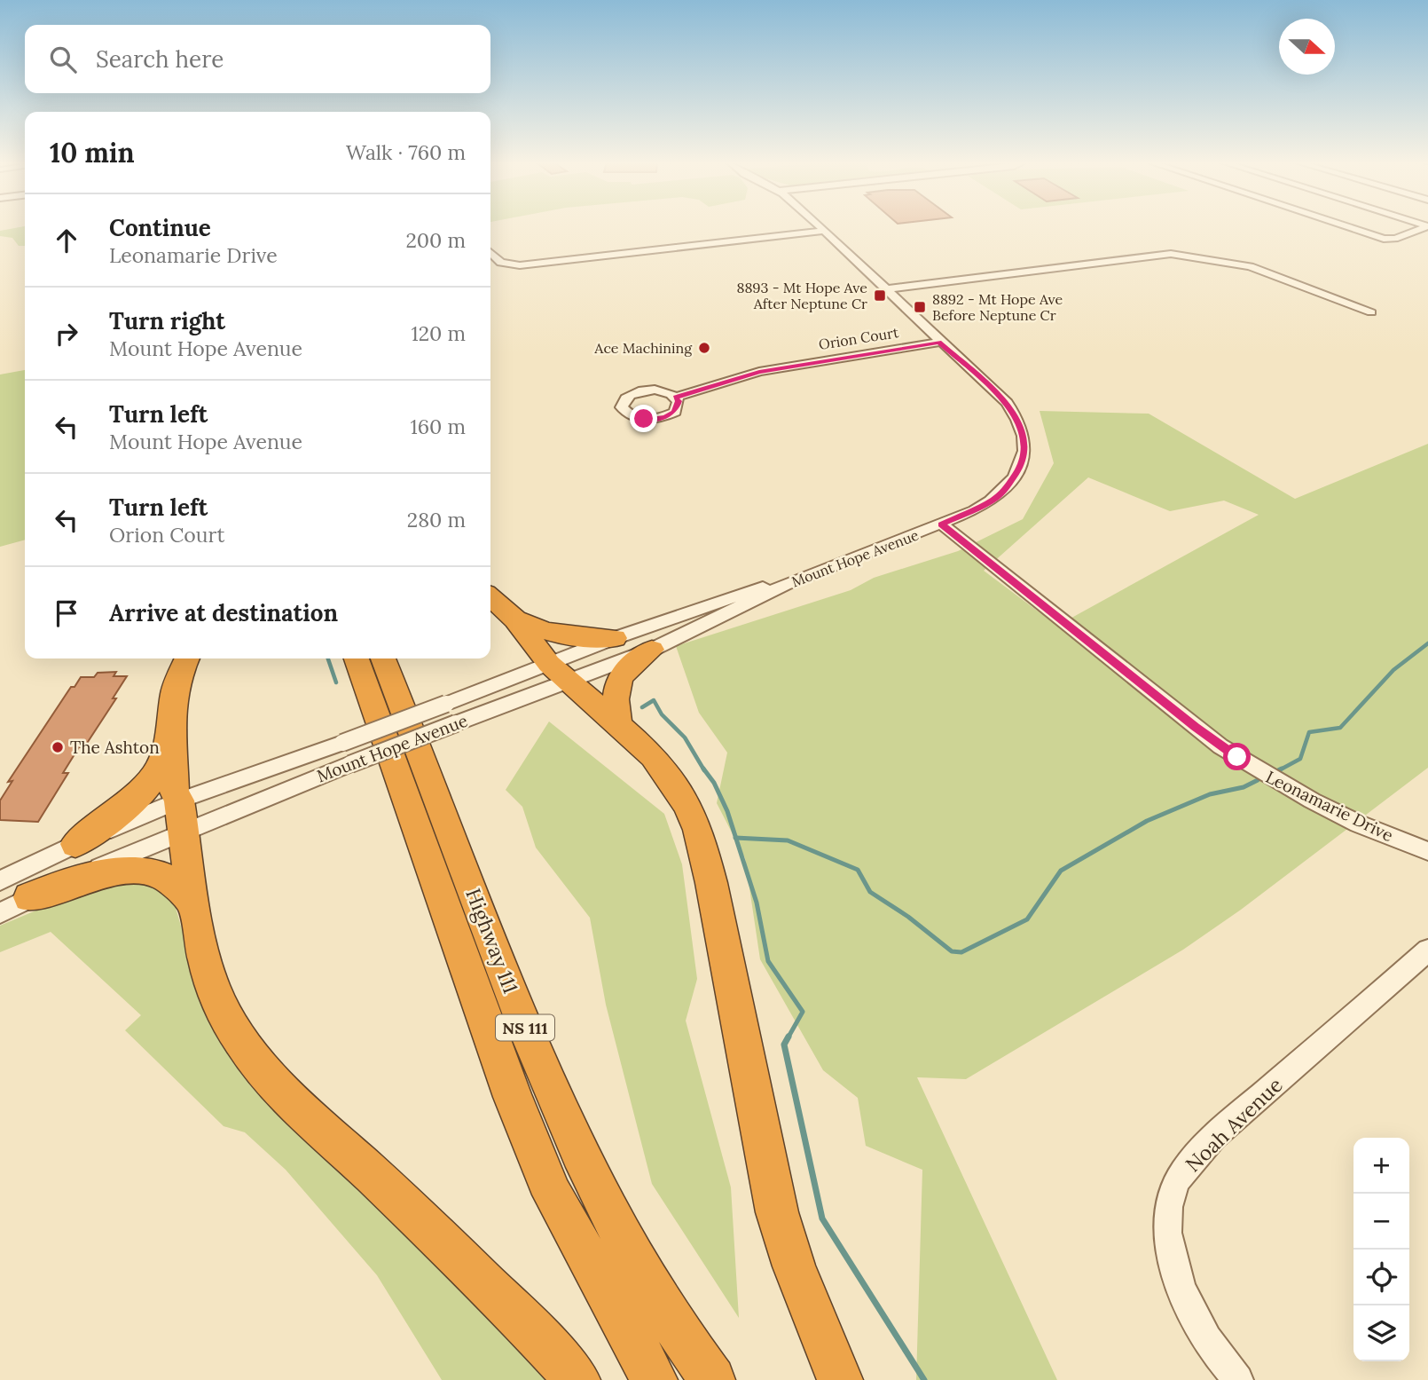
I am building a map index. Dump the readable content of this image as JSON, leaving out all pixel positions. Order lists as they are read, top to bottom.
{
  "streets": {
    "highway": ["Highway 111", "NS 111"],
    "street": [
      "Orion Court",
      "Mount Hope Avenue",
      "Leonamarie Drive",
      "Noah Avenue"
    ]
  },
  "crossings": [
    ["Orion Court", "Mount Hope Avenue"],
    ["Mount Hope Avenue", "Leonamarie Drive"]
  ],
  "places": {
    "transit": ["8893 - Mt Hope Ave After Neptune Cr", "8892 - Mt Hope Ave Before Neptune Cr"],
    "other": ["Ace Machining", "The Ashton"]
  },
  "north": "right",
  "page": {
    "search": "Search here",
    "heading": ["10 min", "Walk · 760 m"],
    "list": [
      ["Continue", "Leonamarie Drive", "200 m"],
      ["Turn right", "Mount Hope Avenue", "120 m"],
      ["Turn left", "Mount Hope Avenue", "160 m"],
      ["Turn left", "Orion Court", "280 m"],
      "Arrive at destination"
    ],
    "map_buttons": ["+", "−"]
  }
}
